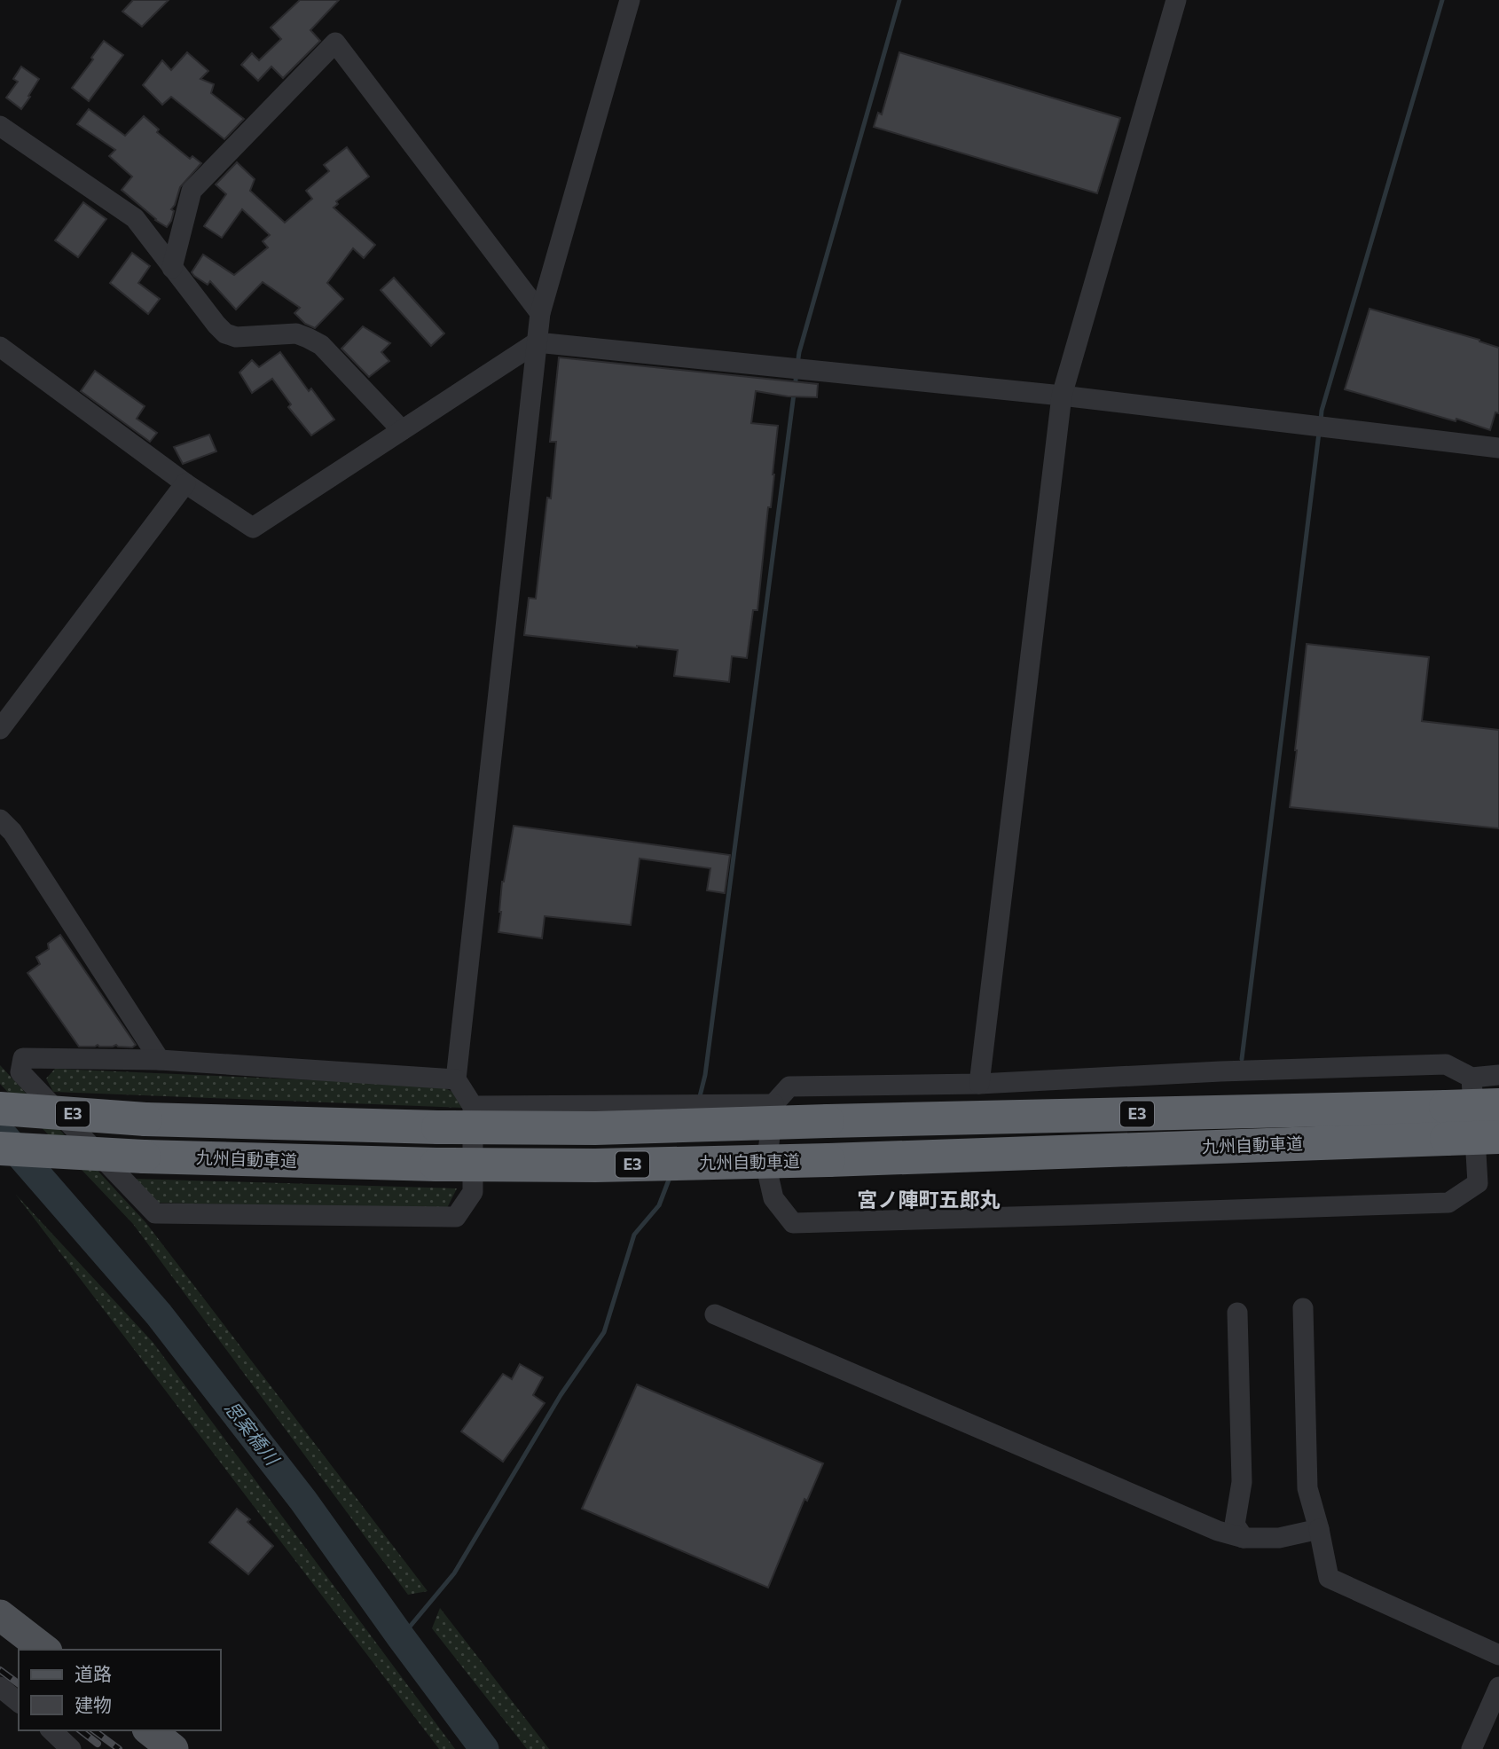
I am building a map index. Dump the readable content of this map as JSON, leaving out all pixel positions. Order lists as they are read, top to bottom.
{
  "streets": {
    "highway": ["E3", "九州自動車道"]
  },
  "districts": ["宮ノ陣町五郎丸"],
  "water": ["思案橋川"],
  "legend": ["道路", "建物"]
}
